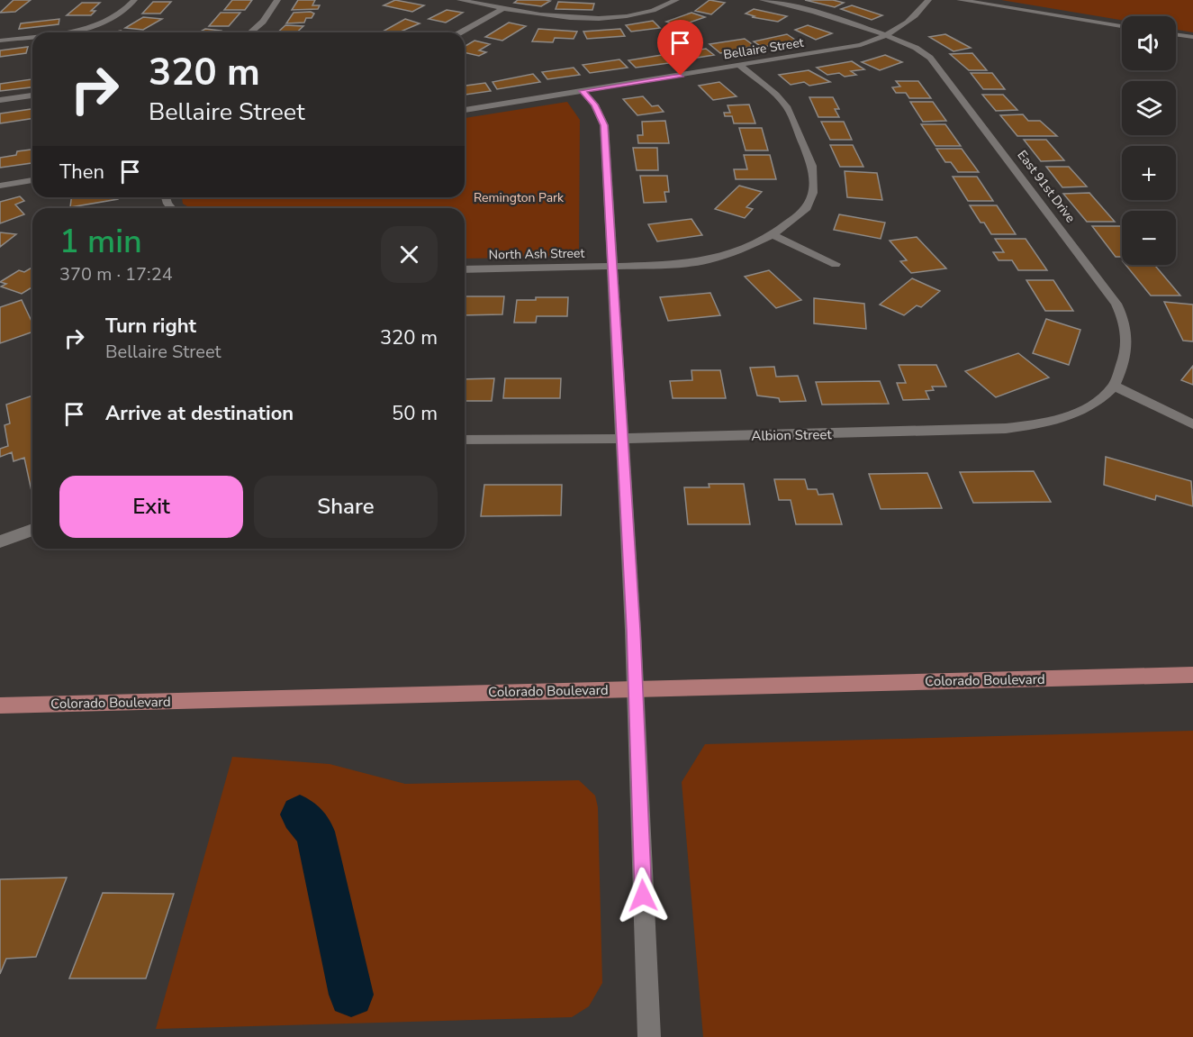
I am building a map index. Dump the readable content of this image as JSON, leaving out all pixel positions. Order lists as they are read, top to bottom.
{
  "streets": {
    "main road": ["Colorado Boulevard"],
    "street": [
      "Bellaire Street",
      "East 91st Drive",
      "North Ash Street",
      "Albion Street"
    ]
  },
  "crossings": [
    ["Bellaire Street", "East 91st Drive"],
    ["Bellaire Street", "North Ash Street"],
    ["East 91st Drive", "Albion Street"]
  ],
  "parks": ["Remington Park"],
  "page": {
    "map_buttons": ["+", "−"],
    "turn": ["320 m", "Bellaire Street"],
    "then": "Then",
    "heading": ["1 min", "370 m · 17:24"],
    "list": [
      {
        "name": "Turn right",
        "note": "Bellaire Street",
        "value": "320 m"
      },
      {
        "name": "Arrive at destination",
        "value": "50 m"
      }
    ],
    "buttons": ["Exit", "Share"]
  }
}
